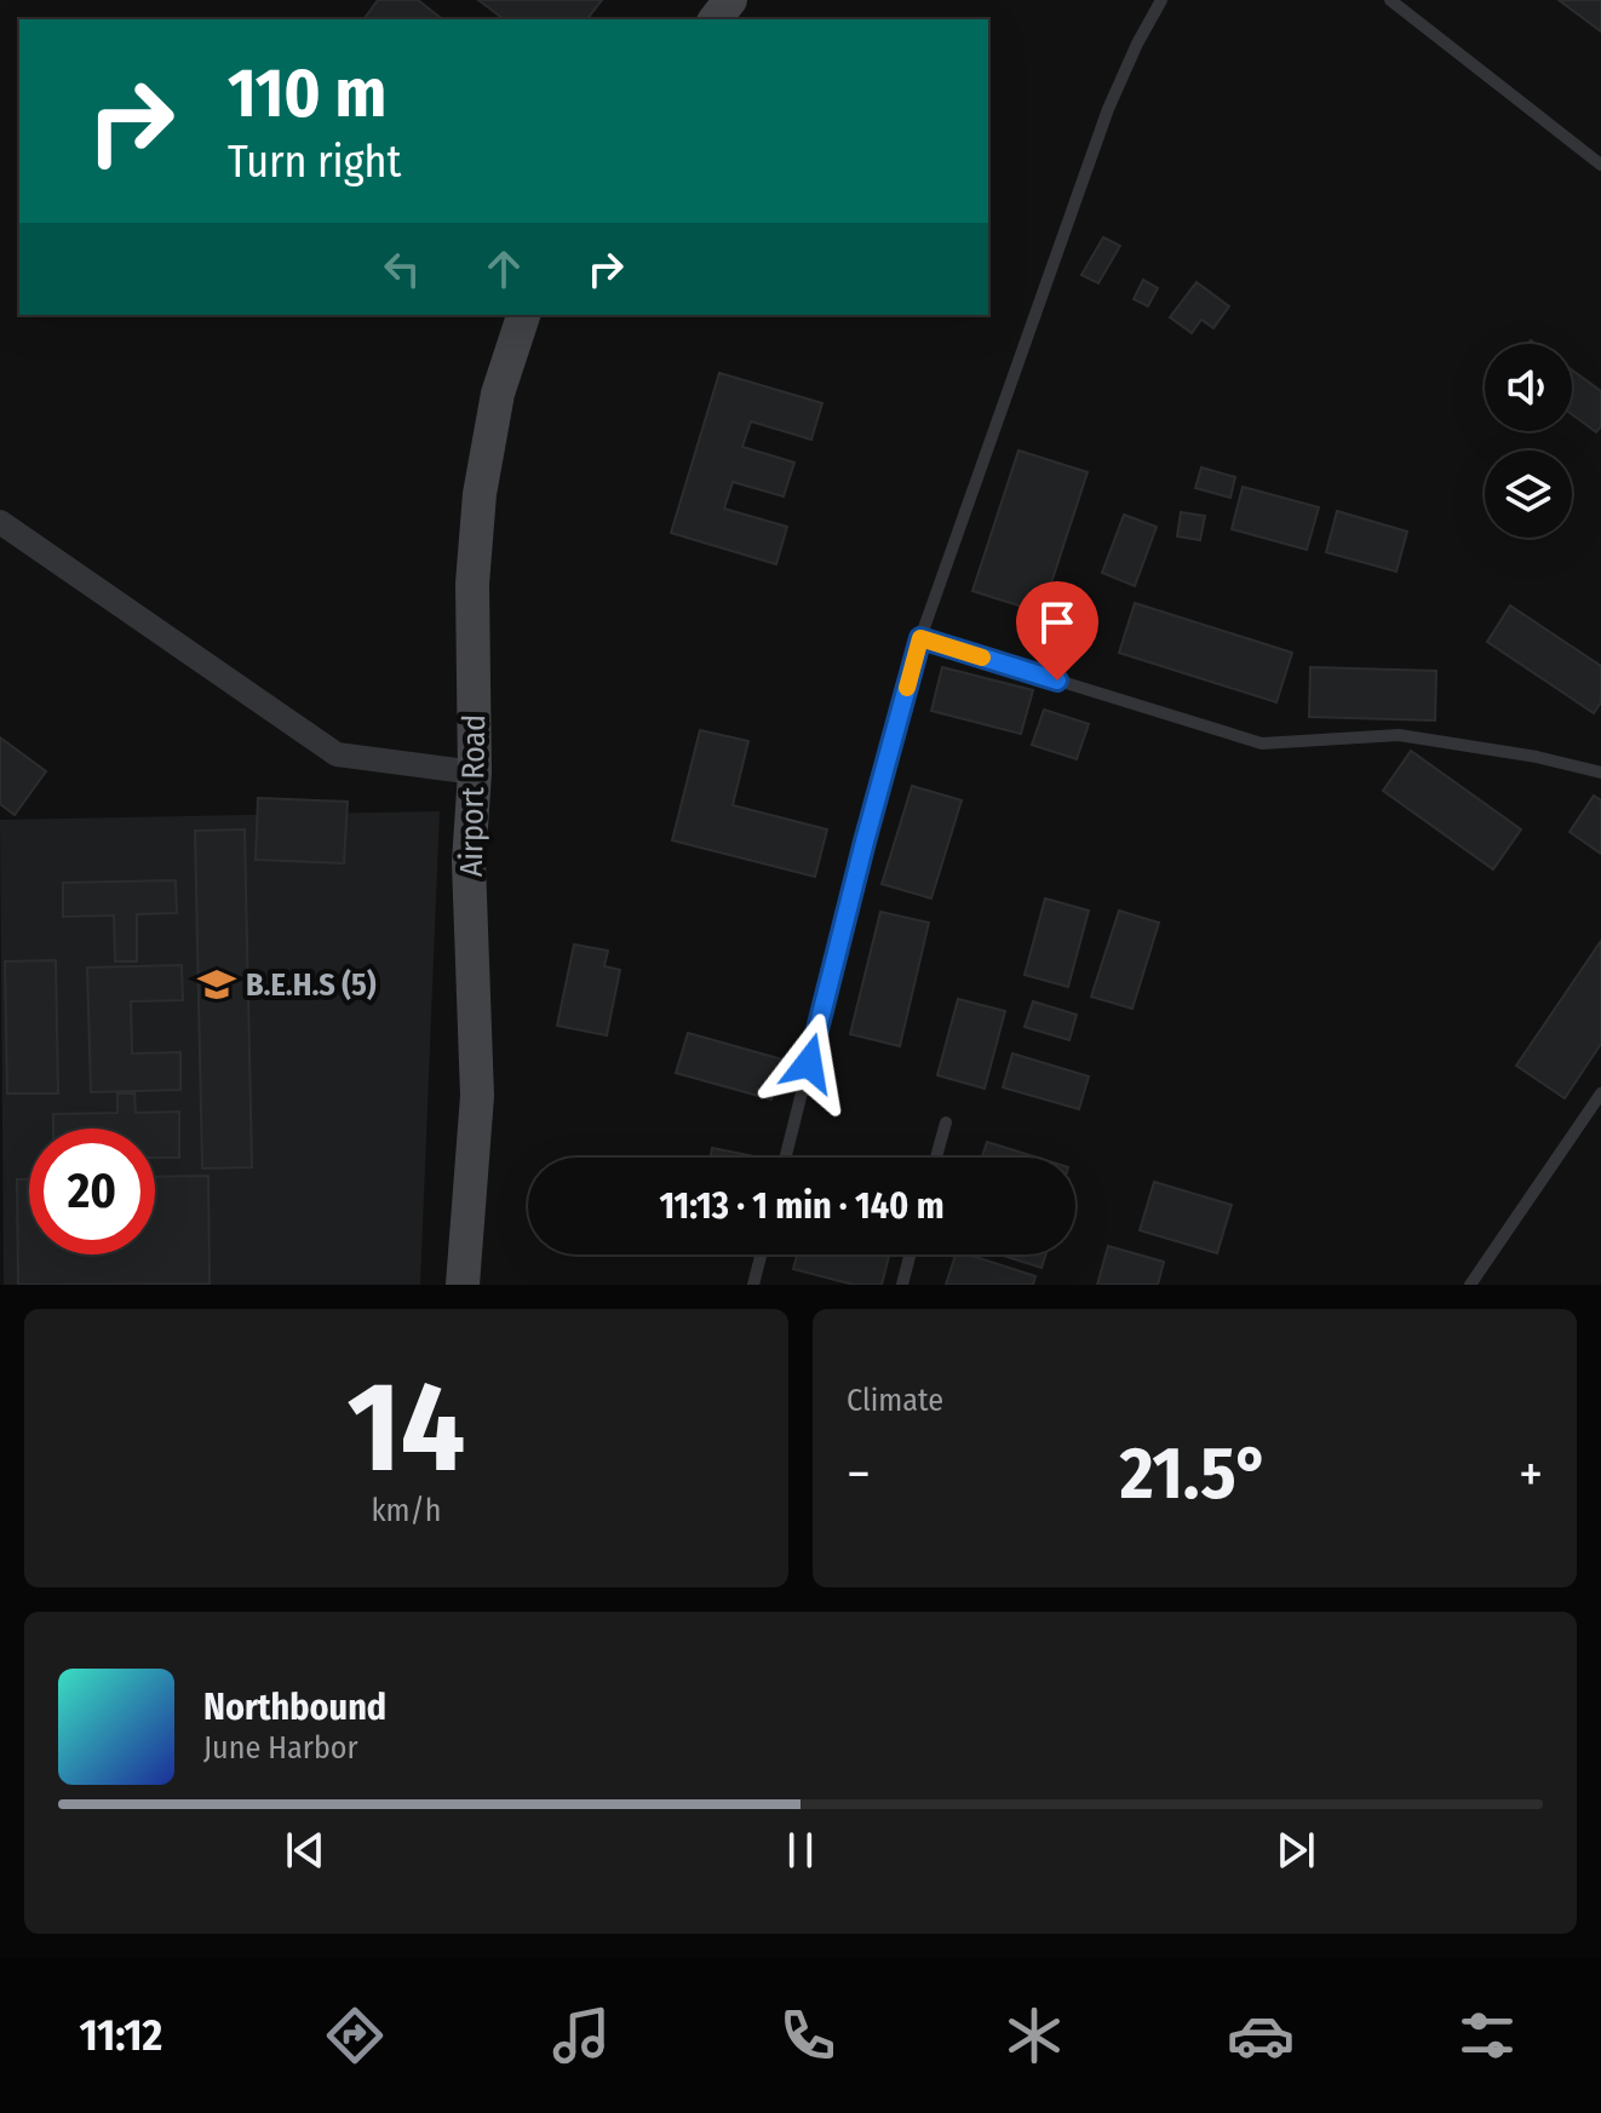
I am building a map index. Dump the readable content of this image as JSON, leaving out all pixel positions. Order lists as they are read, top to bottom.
{
  "streets": {
    "main road": ["Airport Road"]
  },
  "places": {
    "school or university": ["B.E.H.S (5)"]
  },
  "page": {
    "turn": ["110 m", "Turn right"],
    "limit": "20",
    "trip": "11:13 · 1 min · 140 m",
    "tile": [
      ["14", "km/h"],
      "Climate"
    ],
    "heat": ["−", "21.5°", "+"],
    "song": ["Northbound", "June Harbor"],
    "tabs": "11:12"
  }
}
